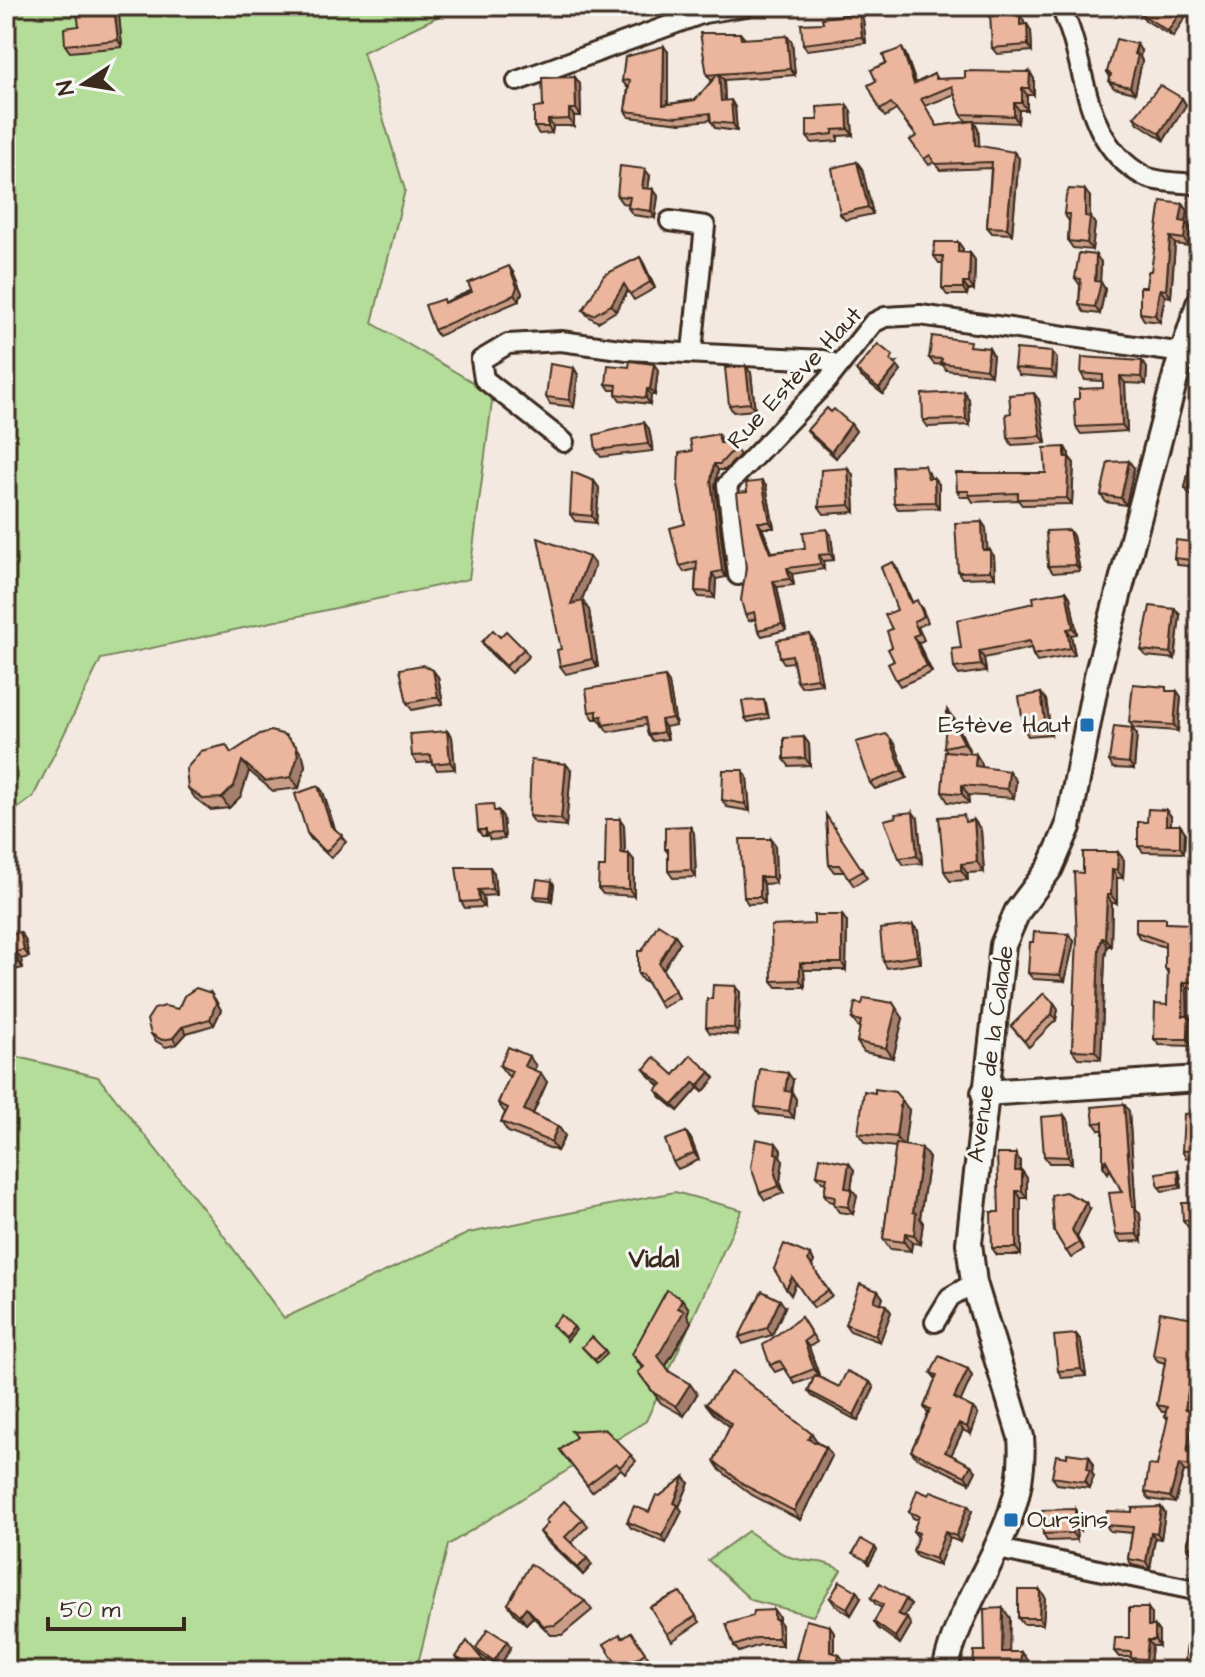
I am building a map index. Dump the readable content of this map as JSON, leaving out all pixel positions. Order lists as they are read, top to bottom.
{
  "streets": {
    "street": ["Rue Estève Haut", "Avenue de la Calade"]
  },
  "crossings": [
    ["Rue Estève Haut", "Avenue de la Calade"]
  ],
  "districts": ["Vidal"],
  "places": {
    "transit": ["Estève Haut", "Oursins"]
  },
  "scale_bar": "50 m",
  "north": "left"
}
